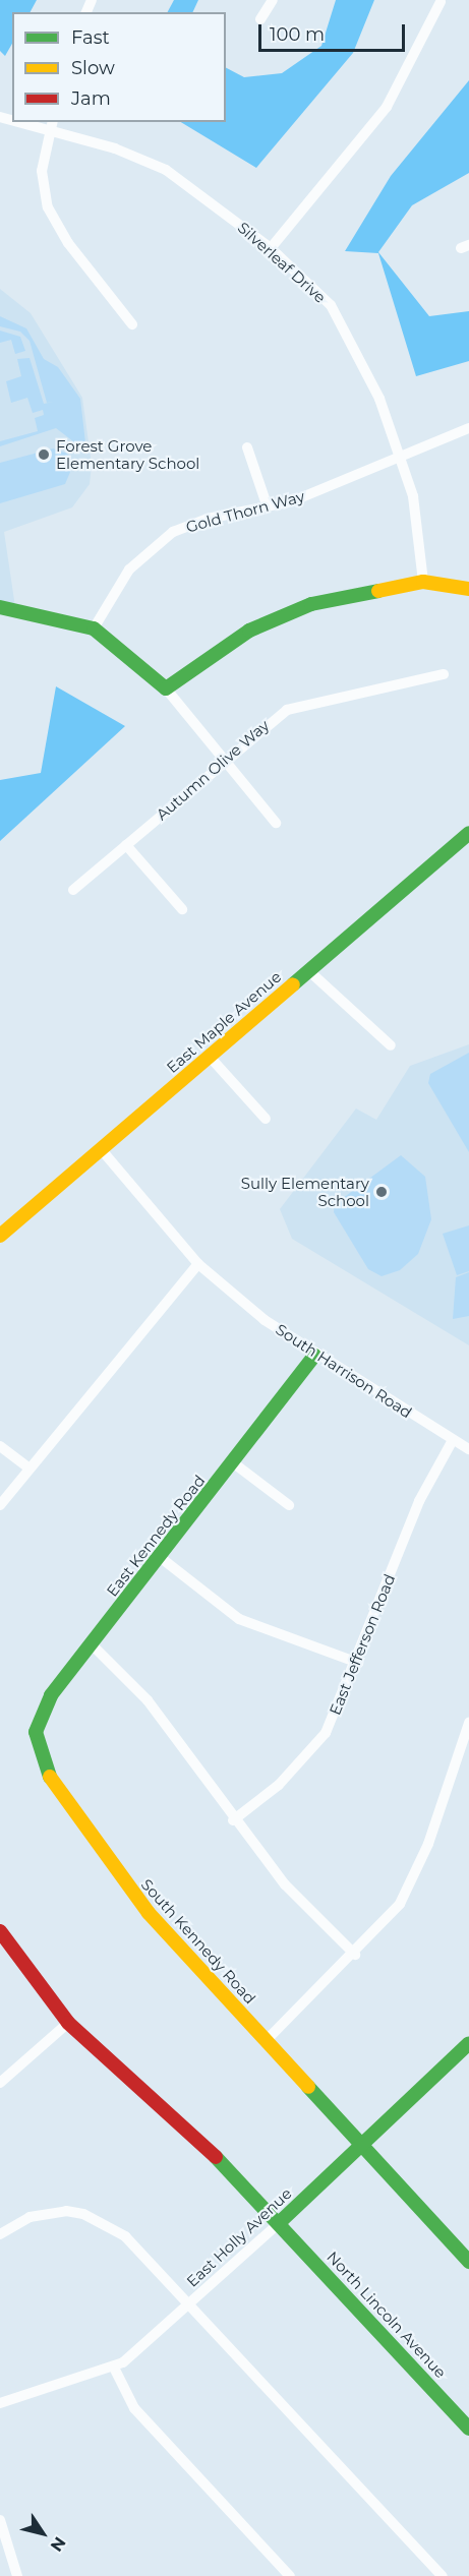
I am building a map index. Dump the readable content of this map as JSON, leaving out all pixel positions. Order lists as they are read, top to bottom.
{
  "streets": {
    "street": [
      "Silverleaf Drive",
      "Gold Thorn Way",
      "Autumn Olive Way",
      "East Maple Avenue",
      "South Harrison Road",
      "East Kennedy Road",
      "East Jefferson Road",
      "South Kennedy Road",
      "East Holly Avenue",
      "North Lincoln Avenue"
    ]
  },
  "crossings": [
    ["Silverleaf Drive", "Gold Thorn Way"],
    ["East Maple Avenue", "South Harrison Road"],
    ["South Harrison Road", "East Kennedy Road"],
    ["South Harrison Road", "East Jefferson Road"],
    ["East Kennedy Road", "South Kennedy Road"],
    ["South Kennedy Road", "East Holly Avenue"],
    ["East Holly Avenue", "North Lincoln Avenue"]
  ],
  "places": ["Forest Grove Elementary School", "Sully Elementary School"],
  "legend": ["Fast", "Slow", "Jam"],
  "scale_bar": "100 m",
  "north": "bottom right"
}
